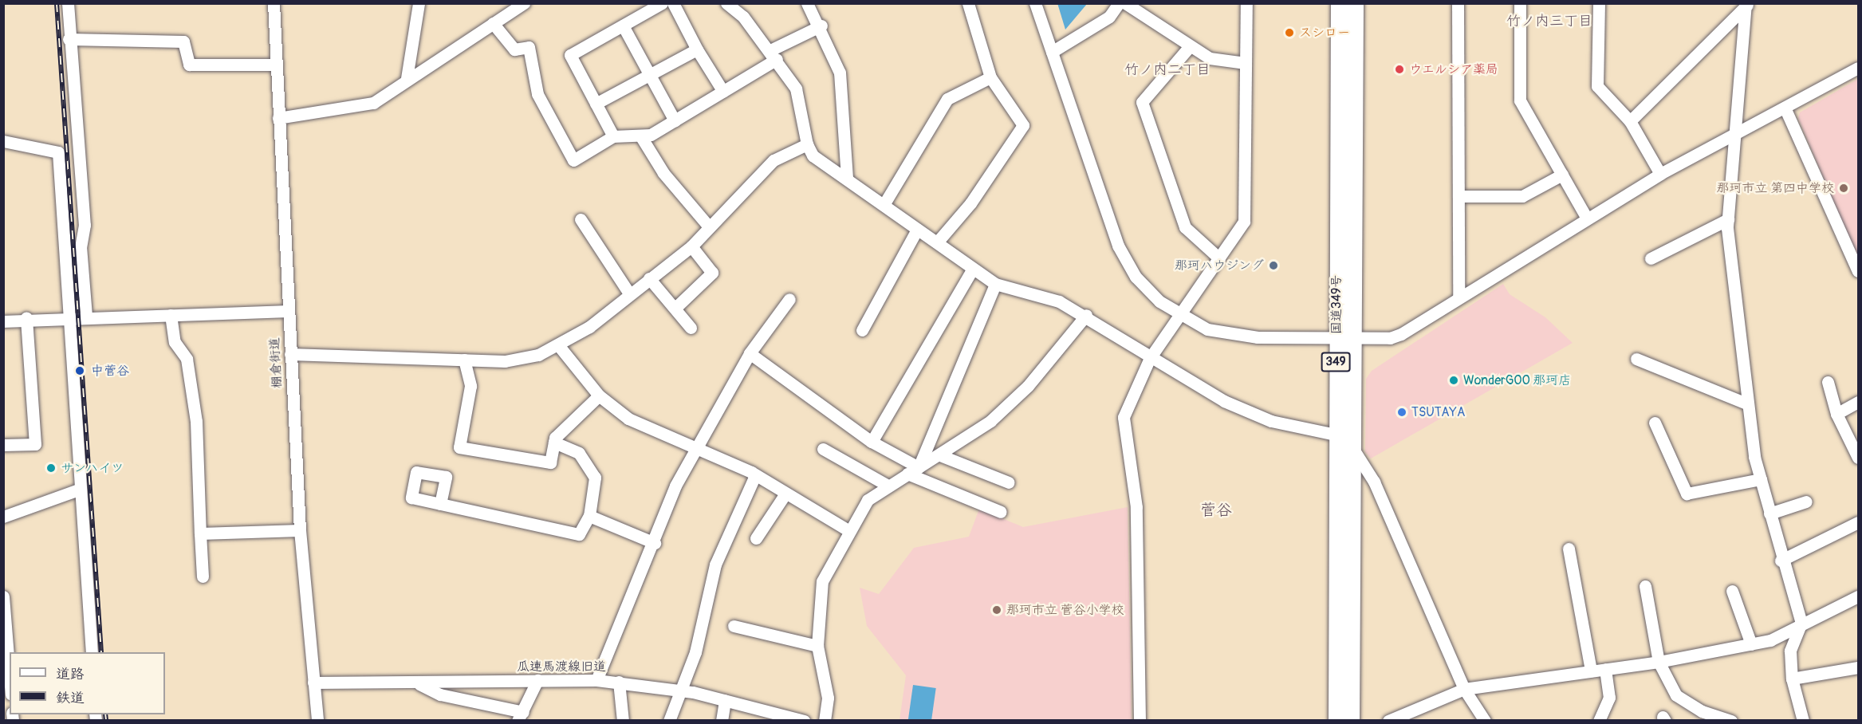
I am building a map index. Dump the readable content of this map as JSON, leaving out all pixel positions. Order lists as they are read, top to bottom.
{
  "streets": {
    "highway": ["国道349号", "349"],
    "street": ["棚倉街道", "瓜連馬渡線旧道"]
  },
  "crossings": [
    ["棚倉街道", "瓜連馬渡線旧道"]
  ],
  "districts": ["竹ノ内三丁目", "竹ノ内二丁目", "菅谷"],
  "places": [
    "スシロー",
    "ウエルシア薬局",
    "那珂市立 第四中学校",
    "那珂ハウジング",
    "中菅谷",
    "WonderGOO 那珂店",
    "TSUTAYA",
    "サンハイツ",
    "那珂市立 菅谷小学校"
  ],
  "legend": ["道路", "鉄道"]
}
